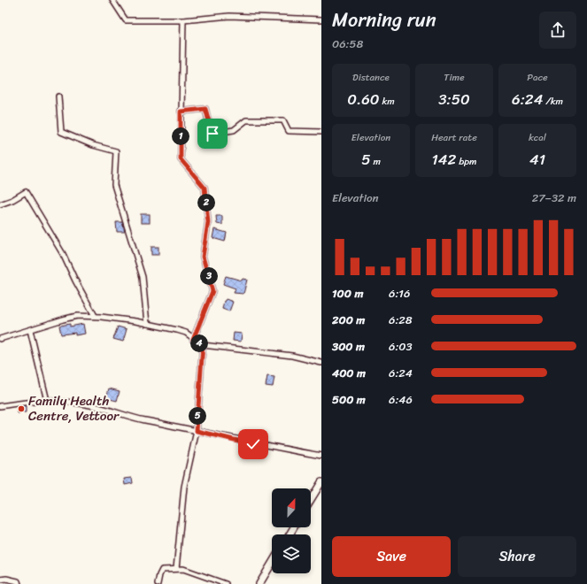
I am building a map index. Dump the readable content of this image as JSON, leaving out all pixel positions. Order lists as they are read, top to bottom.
{
  "places": ["Family Health Centre, Vettoor"],
  "north": "top",
  "page": {
    "heading": ["Morning run", "06:58"],
    "stats": [
      ["Distance", "0.60 km"],
      ["Time", "3:50"],
      ["Pace", "6:24 /km"],
      ["Elevation", "5 m"],
      ["Heart rate", "142 bpm"],
      ["kcal", "41"]
    ],
    "pins": [
      "1",
      "2",
      "3",
      "4",
      "5"
    ],
    "chart": ["Elevation", "27–32 m"],
    "list": [
      {
        "name": "100 m",
        "note": "6:16"
      },
      {
        "name": "200 m",
        "note": "6:28"
      },
      {
        "name": "300 m",
        "note": "6:03"
      },
      {
        "name": "400 m",
        "note": "6:24"
      },
      {
        "name": "500 m",
        "note": "6:46"
      }
    ],
    "buttons": ["Save", "Share"]
  }
}
